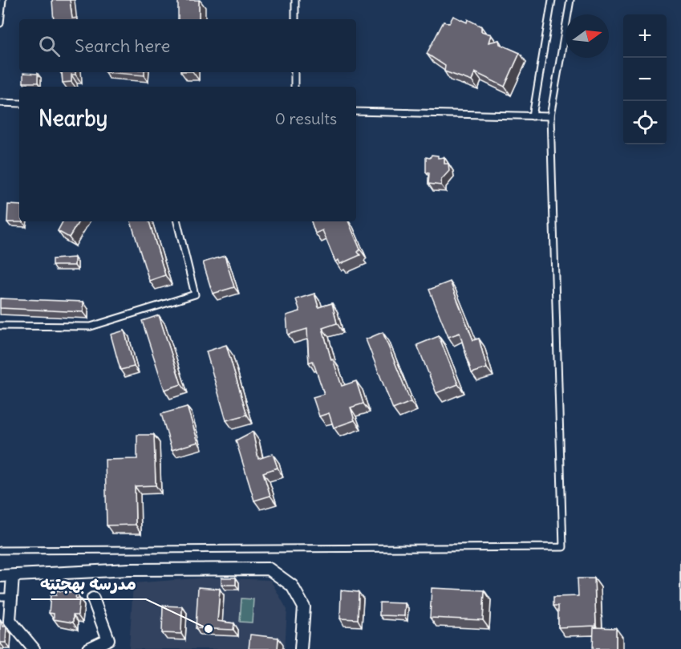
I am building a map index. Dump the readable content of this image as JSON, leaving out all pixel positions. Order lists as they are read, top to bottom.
{
  "places": ["مدرسه بهجتیه"],
  "north": "right",
  "page": {
    "map_buttons": ["+", "−"],
    "search": "Search here",
    "heading": ["Nearby", "0 results"]
  }
}
